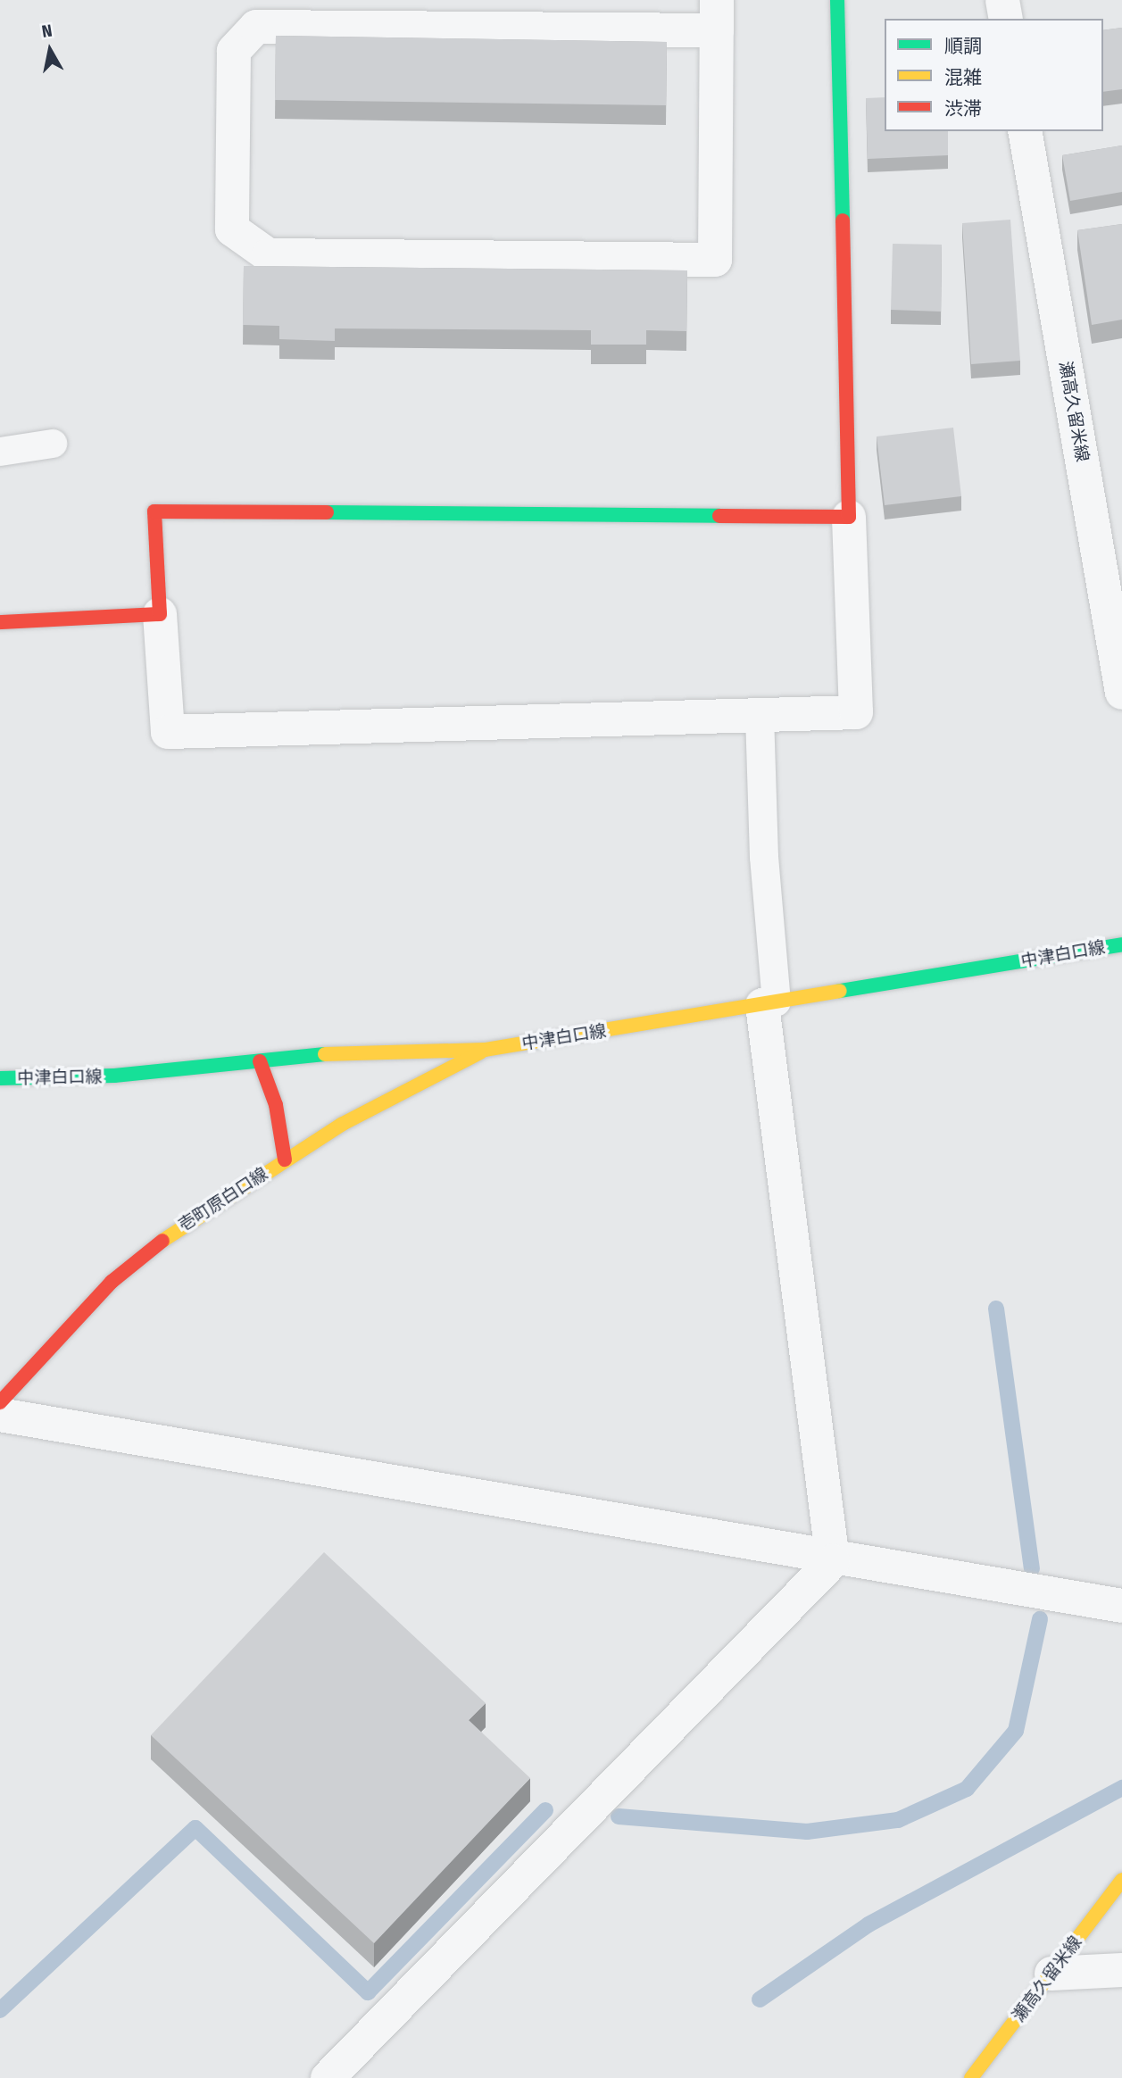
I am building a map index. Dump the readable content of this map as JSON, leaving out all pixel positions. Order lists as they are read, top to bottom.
{
  "streets": {
    "main road": ["瀬高久留米線", "中津白口線", "壱町原白口線"]
  },
  "crossings": [
    ["中津白口線", "壱町原白口線"]
  ],
  "legend": ["順調", "混雑", "渋滞"],
  "north": "top"
}
